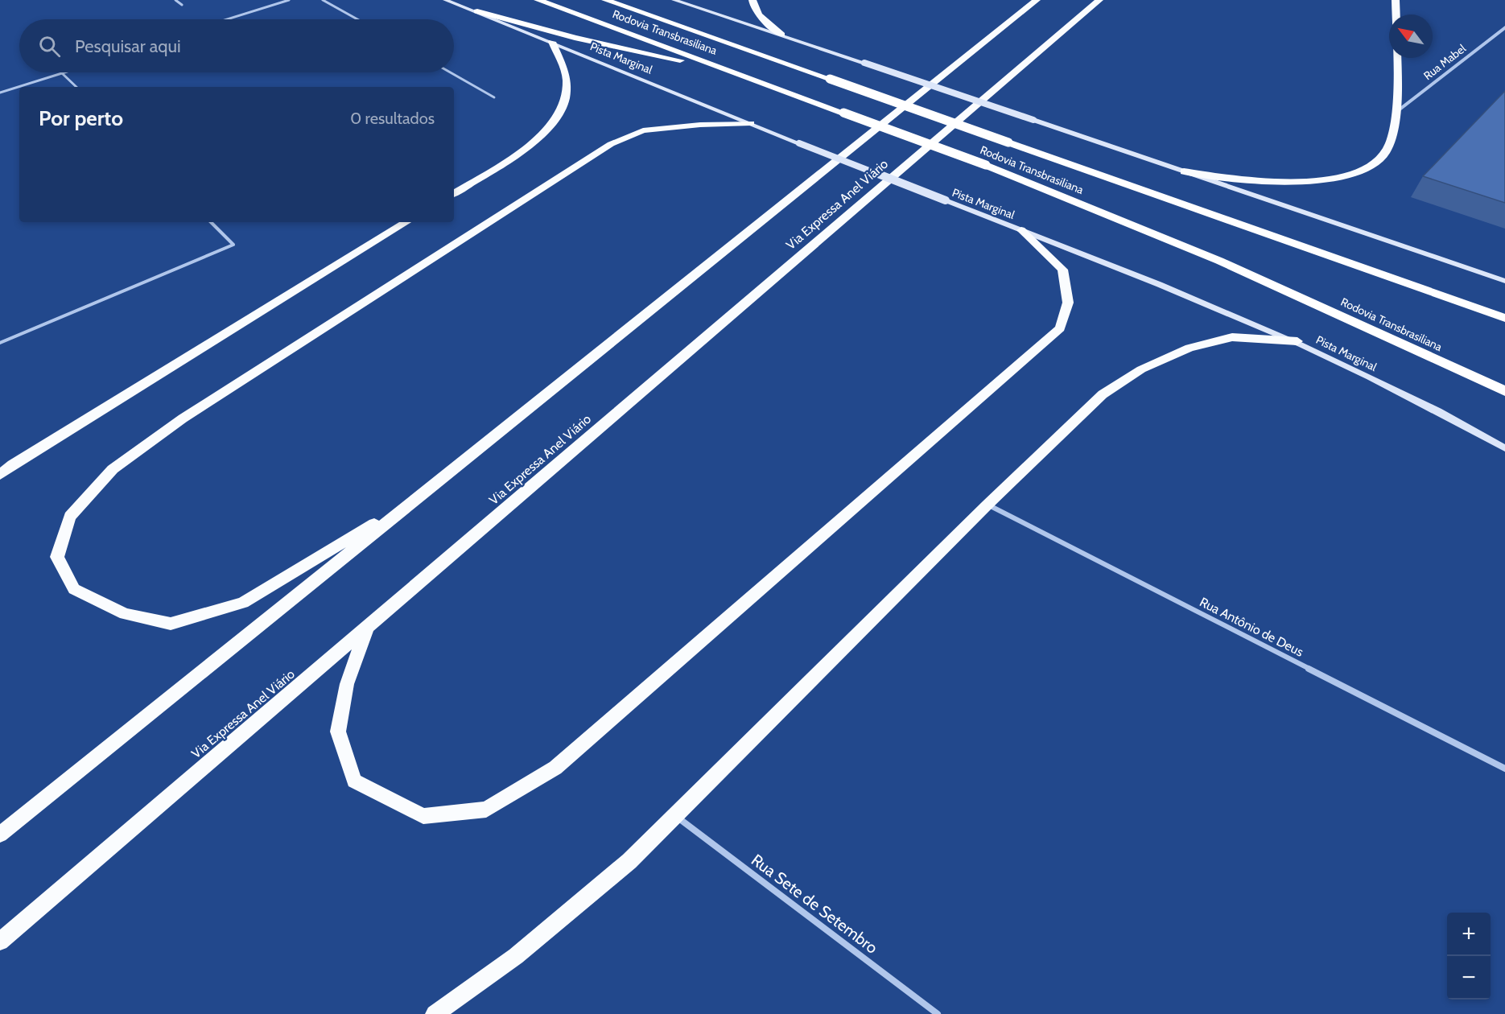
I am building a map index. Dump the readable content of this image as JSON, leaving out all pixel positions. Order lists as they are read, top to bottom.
{
  "streets": {
    "highway": ["Rodovia Transbrasiliana", "Via Expressa Anel Viário"],
    "main road": ["Pista Marginal"],
    "street": ["Rua Mabel", "Rua Antônio de Deus", "Rua Sete de Setembro"]
  },
  "north": "top left",
  "page": {
    "search": "Pesquisar aqui",
    "heading": ["Por perto", "0 resultados"],
    "map_buttons": ["+", "−"]
  }
}
